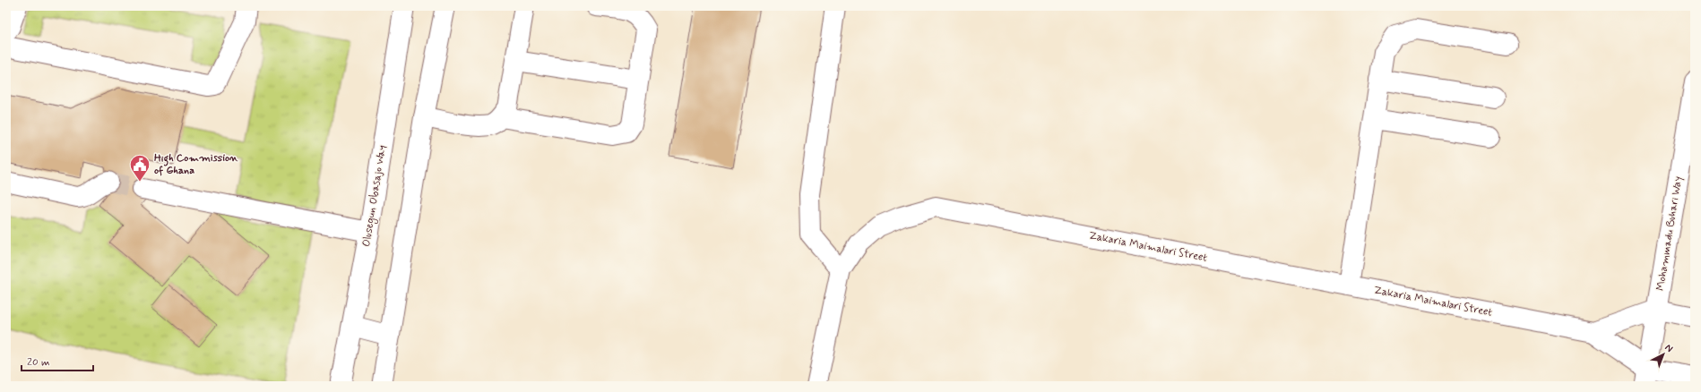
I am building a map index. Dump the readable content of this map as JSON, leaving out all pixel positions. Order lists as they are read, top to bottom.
{
  "streets": {
    "street": ["Olusegun Obasajo Way", "Mohammadu Buhari Way", "Zakaria Maimalari Street"]
  },
  "crossings": [
    ["Mohammadu Buhari Way", "Zakaria Maimalari Street"]
  ],
  "places": {
    "public building": ["High Commission of Ghana"]
  },
  "scale_bar": "20 m",
  "north": "top right"
}
